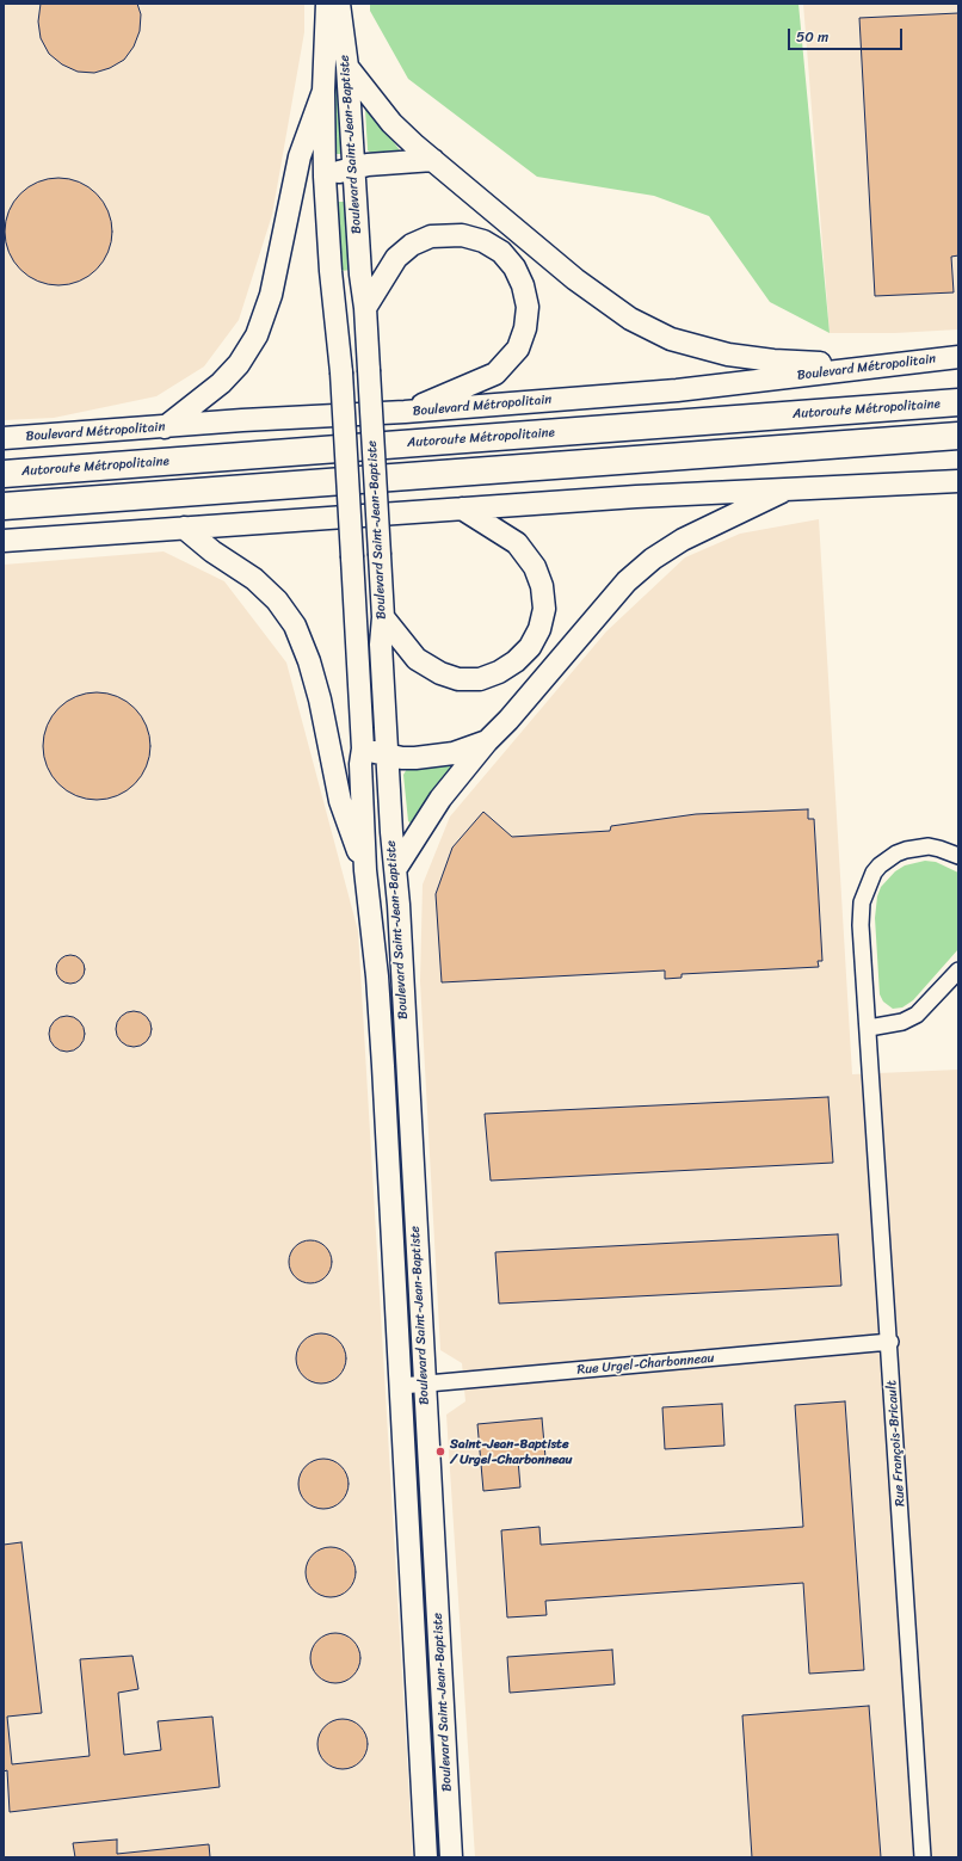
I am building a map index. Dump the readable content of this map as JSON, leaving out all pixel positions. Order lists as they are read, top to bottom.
{
  "streets": {
    "highway": ["Autoroute Métropolitaine"],
    "main road": ["Boulevard Saint-Jean-Baptiste", "Boulevard Métropolitain"],
    "street": ["Rue Urgel-Charbonneau", "Rue François-Bricault"]
  },
  "crossings": [
    ["Boulevard Saint-Jean-Baptiste", "Rue Urgel-Charbonneau"],
    ["Rue Urgel-Charbonneau", "Rue François-Bricault"]
  ],
  "places": ["Saint-Jean-Baptiste / Urgel-Charbonneau"],
  "scale_bar": "50 m"
}
